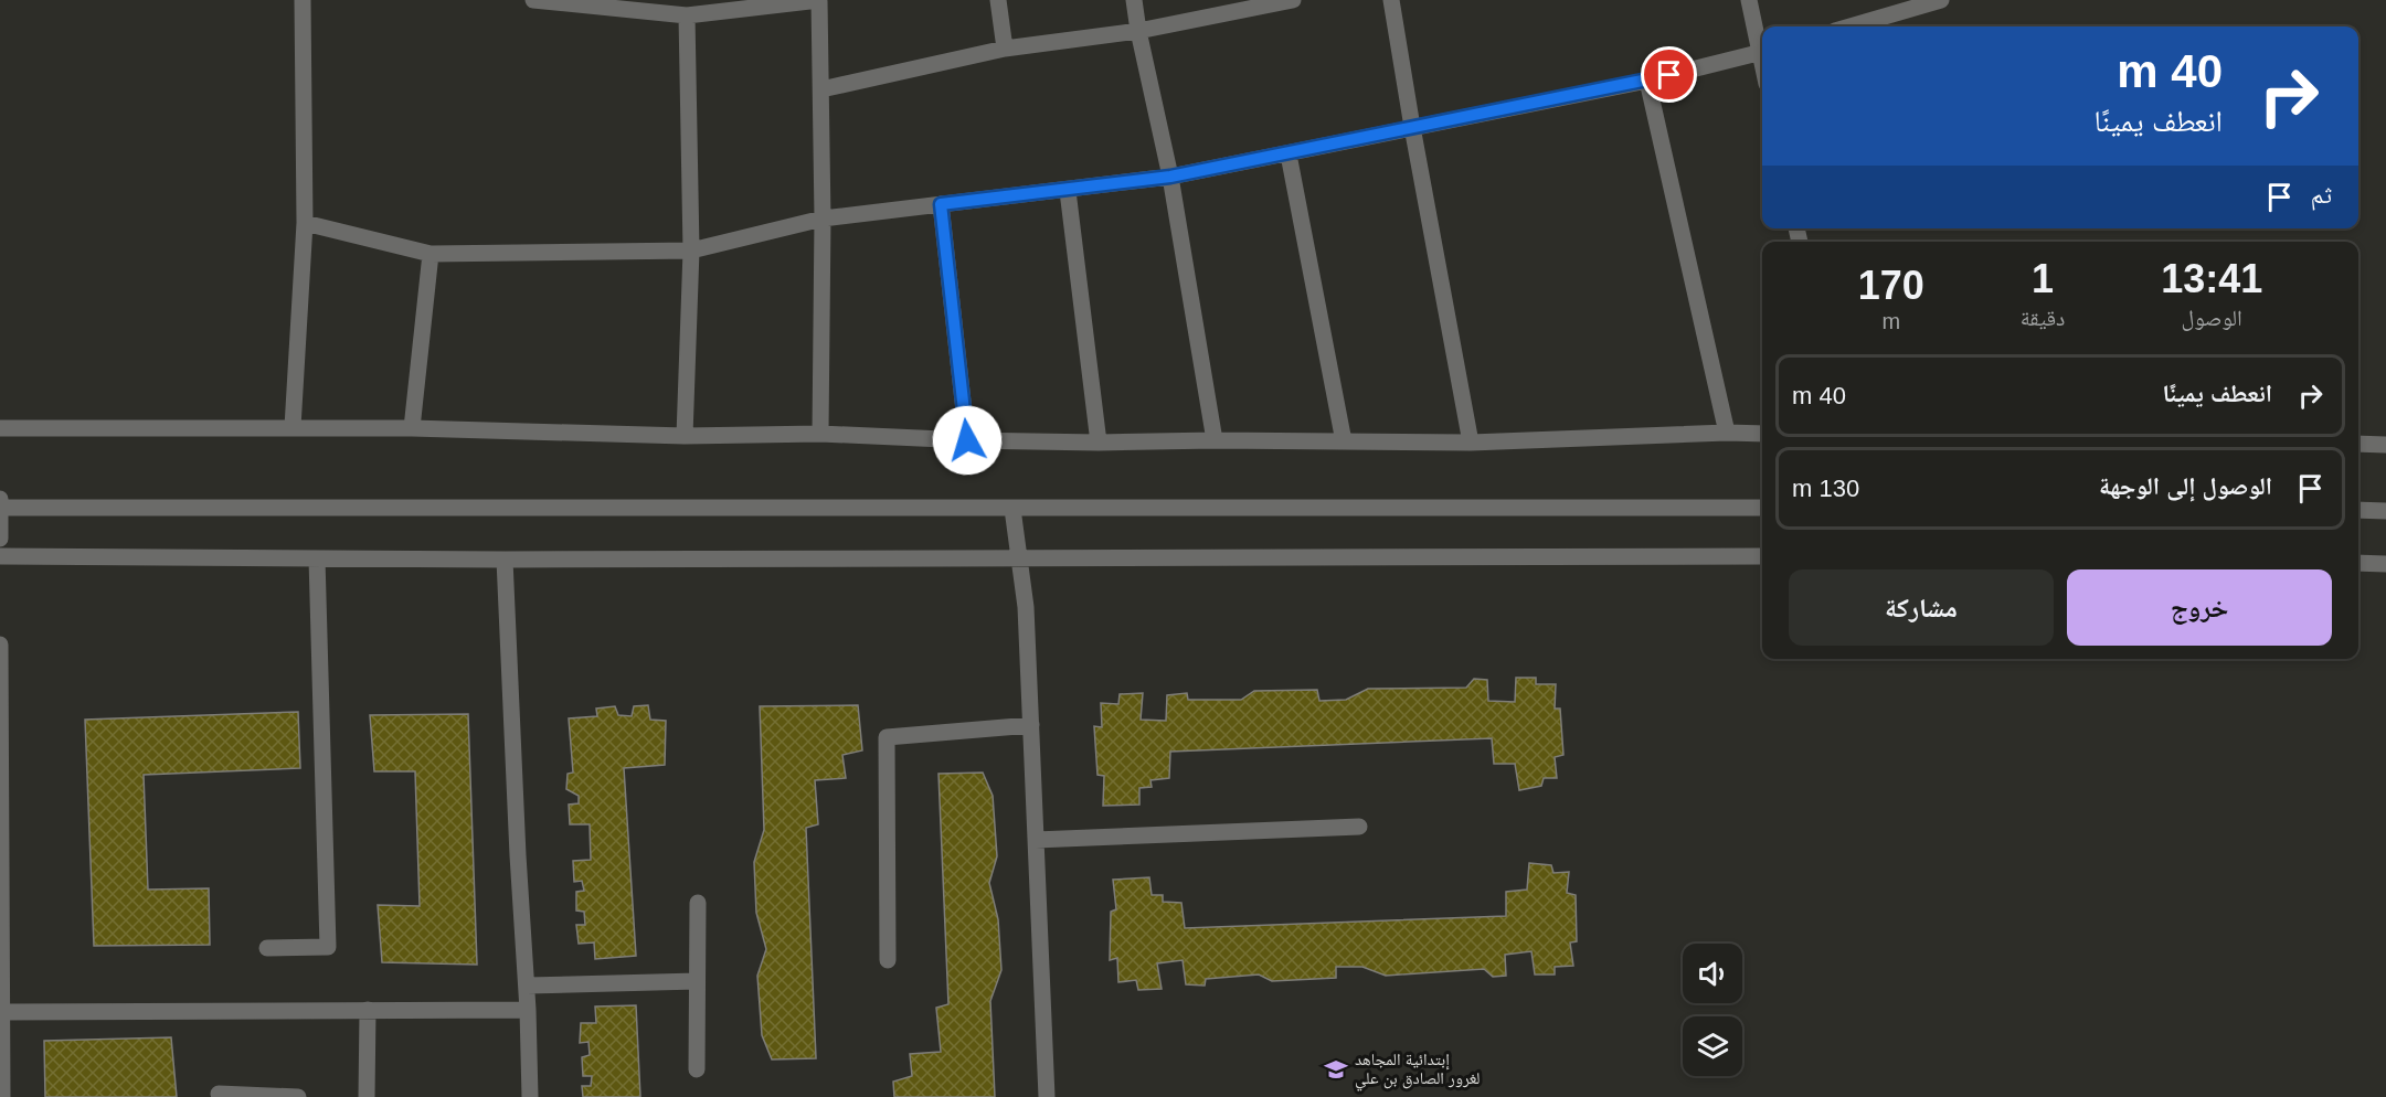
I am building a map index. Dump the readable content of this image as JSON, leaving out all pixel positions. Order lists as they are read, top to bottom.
{
  "places": {
    "school or university": ["إبتدائية المجاهد لغرور الصادق بن علي"]
  },
  "page": {
    "turn": ["40 m", "انعطف يمينًا"],
    "then": "ثم",
    "eta": [
      "13:41",
      "الوصول",
      "1",
      "دقيقة",
      "170",
      "m"
    ],
    "list": [
      {
        "name": "انعطف يمينًا",
        "value": "40 m"
      },
      {
        "name": "الوصول إلى الوجهة",
        "value": "130 m"
      }
    ],
    "buttons": ["خروج", "مشاركة"]
  }
}
